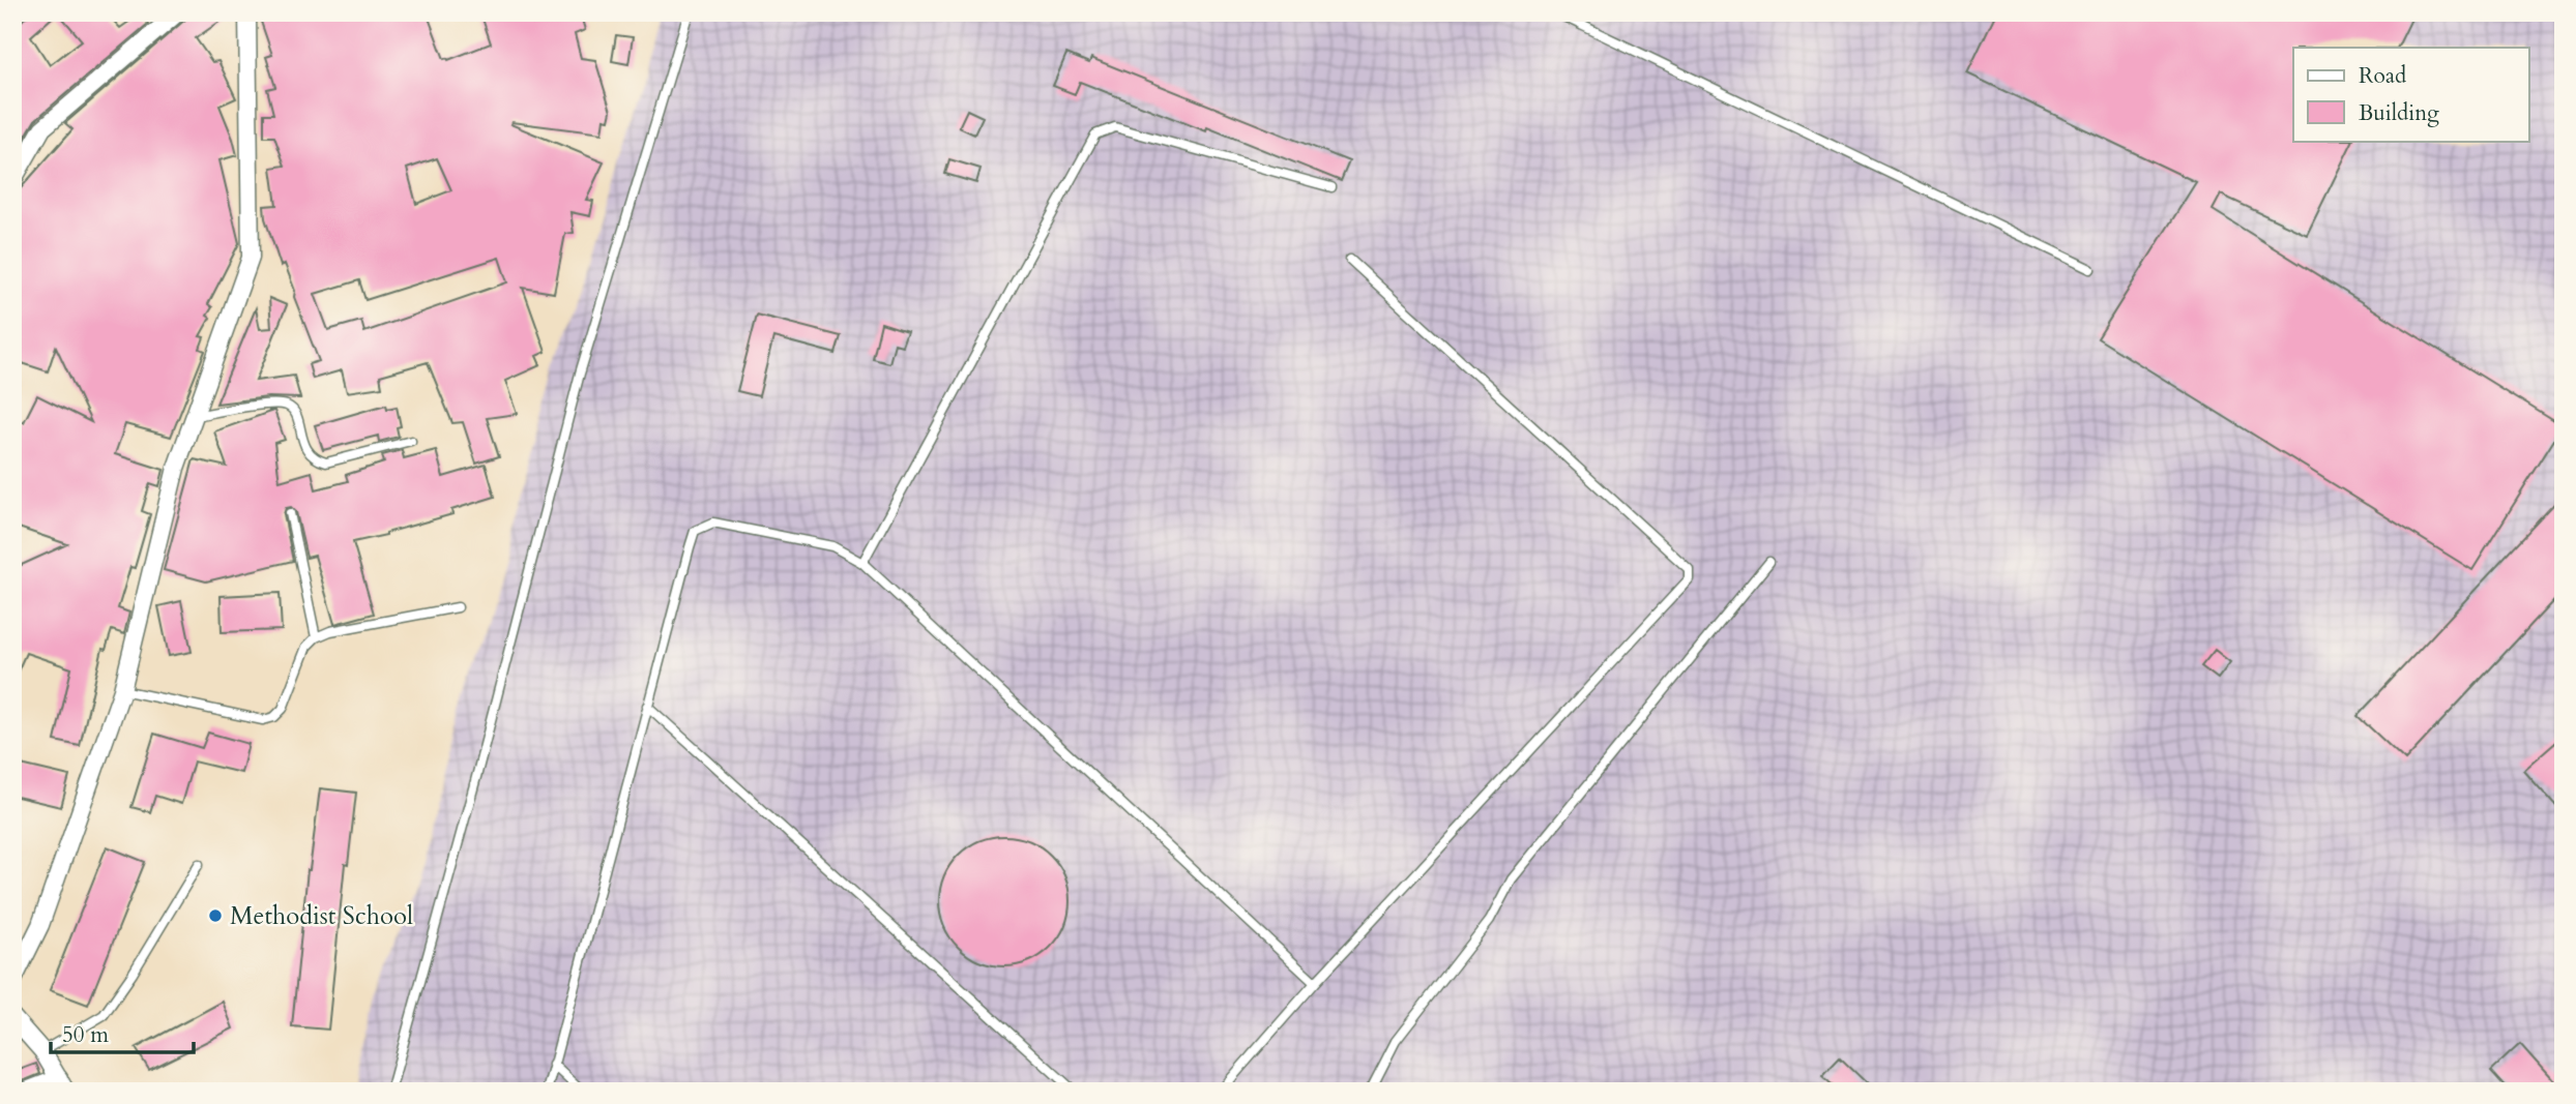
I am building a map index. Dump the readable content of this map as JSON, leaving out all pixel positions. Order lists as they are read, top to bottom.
{
  "places": ["Methodist School"],
  "legend": ["Road", "Building"],
  "scale_bar": "50 m"
}
